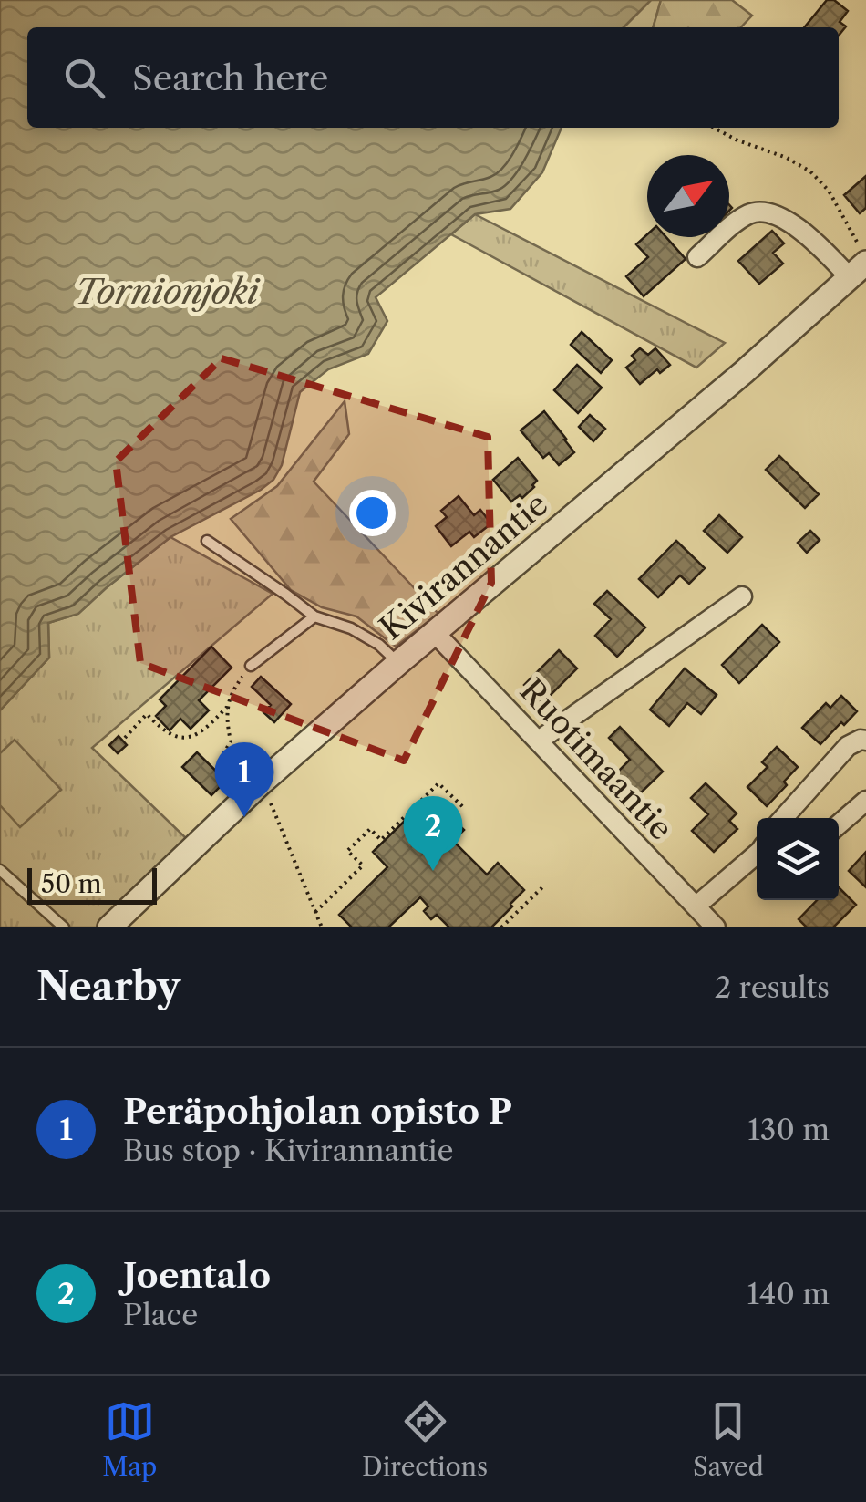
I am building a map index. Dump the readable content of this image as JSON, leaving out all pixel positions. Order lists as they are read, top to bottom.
{
  "streets": {
    "street": ["Kivirannantie", "Ruotimaantie"]
  },
  "crossings": [
    ["Kivirannantie", "Ruotimaantie"]
  ],
  "water": ["Tornionjoki"],
  "scale_bar": "50 m",
  "north": "top right",
  "page": {
    "search": "Search here",
    "pins": ["1", "2"],
    "scale": "50 m",
    "heading": ["Nearby", "2 results"],
    "list": [
      {
        "mark": "1",
        "name": "Peräpohjolan opisto P",
        "note": "Bus stop · Kivirannantie",
        "value": "130 m"
      },
      {
        "mark": "2",
        "name": "Joentalo",
        "note": "Place",
        "value": "140 m"
      }
    ],
    "nav": ["Map", "Directions", "Saved"]
  }
}
